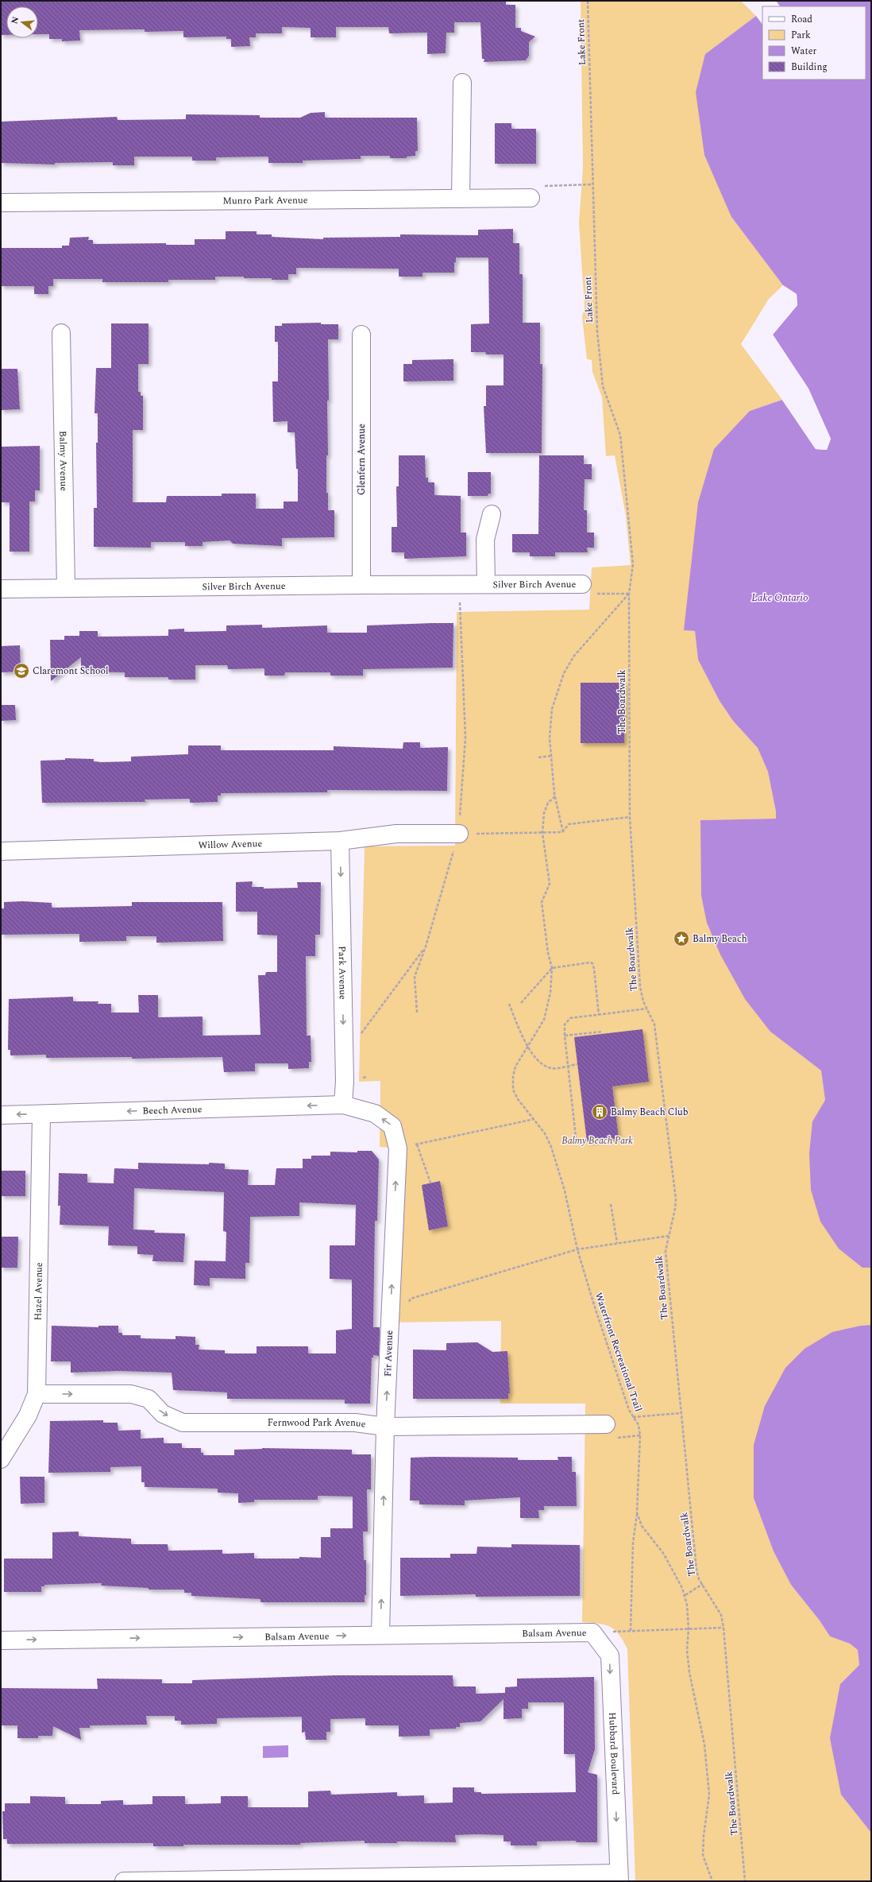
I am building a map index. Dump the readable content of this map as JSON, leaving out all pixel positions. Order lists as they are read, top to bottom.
{
  "streets": {
    "street": [
      "Munro Park Avenue",
      "Glenfern Avenue",
      "Balmy Avenue",
      "Silver Birch Avenue",
      "Willow Avenue",
      "Park Avenue",
      "Beech Avenue",
      "Hazel Avenue",
      "Fir Avenue",
      "Fernwood Park Avenue",
      "Balsam Avenue",
      "Hubbard Boulevard"
    ],
    "path": ["Lake Front", "The Boardwalk", "Waterfront Recreational Trail"]
  },
  "crossings": [
    ["Lake Front", "The Boardwalk"],
    ["Glenfern Avenue", "Silver Birch Avenue"],
    ["Balmy Avenue", "Silver Birch Avenue"],
    ["Willow Avenue", "Park Avenue"],
    ["Park Avenue", "Beech Avenue"],
    ["Park Avenue", "Fir Avenue"],
    ["Beech Avenue", "Hazel Avenue"],
    ["Beech Avenue", "Fir Avenue"],
    ["Hazel Avenue", "Fernwood Park Avenue"],
    ["Fir Avenue", "Fernwood Park Avenue"],
    ["Fir Avenue", "Balsam Avenue"],
    ["Balsam Avenue", "Hubbard Boulevard"]
  ],
  "one_way": [
    "Park Avenue",
    "Beech Avenue",
    "Fir Avenue",
    "Fernwood Park Avenue",
    "Balsam Avenue",
    "Hubbard Boulevard"
  ],
  "water": ["Lake Ontario"],
  "parks": ["Balmy Beach Park"],
  "places": {
    "school or university": ["Claremont School"],
    "place": ["Balmy Beach"],
    "building": ["Balmy Beach Club"]
  },
  "legend": [
    "Road",
    "Park",
    "Water",
    "Building"
  ],
  "north": "left"
}
